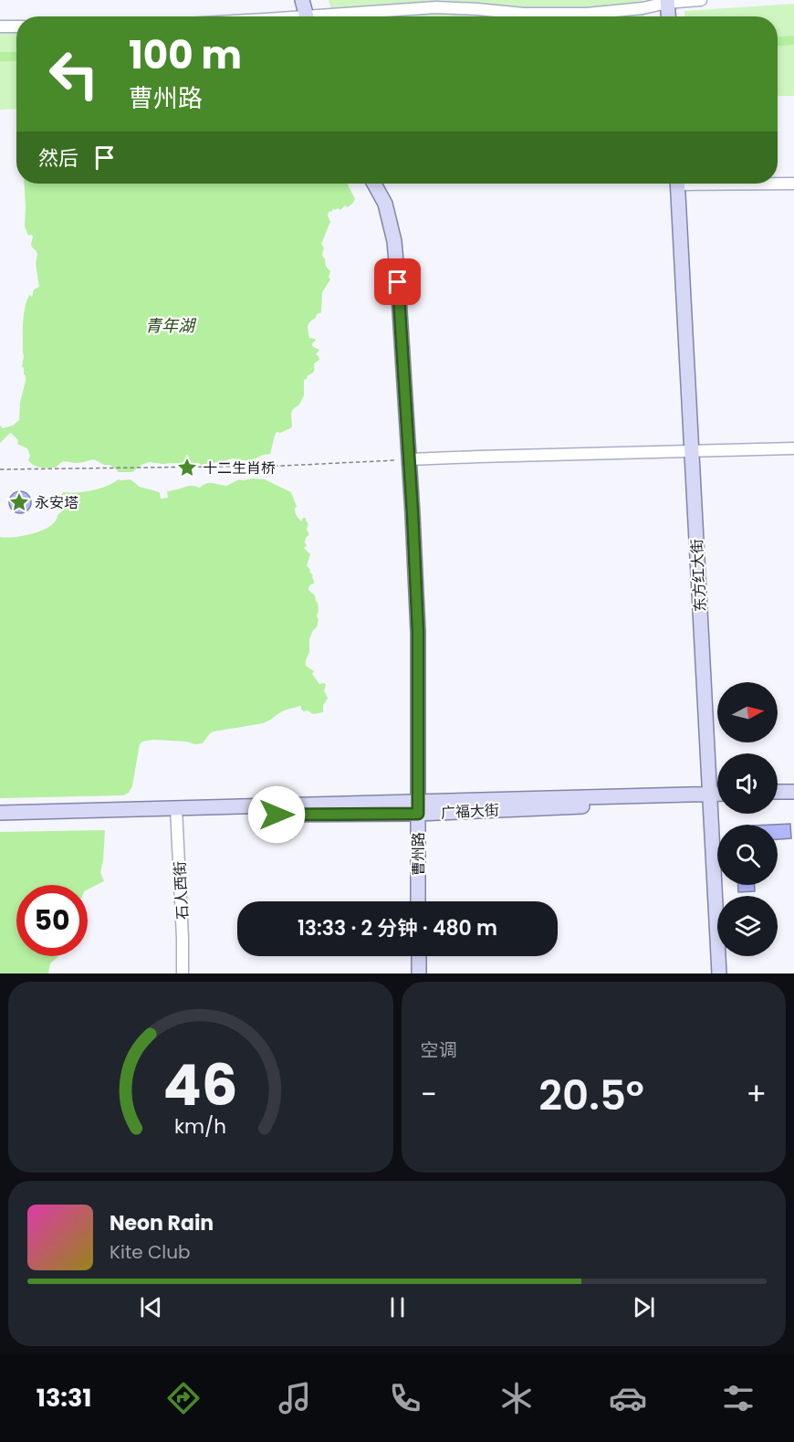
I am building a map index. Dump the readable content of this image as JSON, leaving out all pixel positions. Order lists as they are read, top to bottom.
{
  "streets": {
    "main road": ["东方红大街", "广福大街", "曹州路"],
    "street": ["石人西街"]
  },
  "crossings": [
    ["东方红大街", "广福大街"],
    ["广福大街", "曹州路"],
    ["广福大街", "石人西街"]
  ],
  "water": ["青年湖"],
  "places": {
    "place": ["十二生肖桥", "永安塔"]
  },
  "north": "right",
  "page": {
    "turn": ["100 m", "曹州路"],
    "then": "然后",
    "limit": "50",
    "trip": "13:33 · 2 分钟 · 480 m",
    "tile": "空调",
    "heat": ["−", "20.5°", "+"],
    "song": ["Neon Rain", "Kite Club"],
    "tabs": "13:31",
    "gauge": ["46", "km/h"]
  }
}
